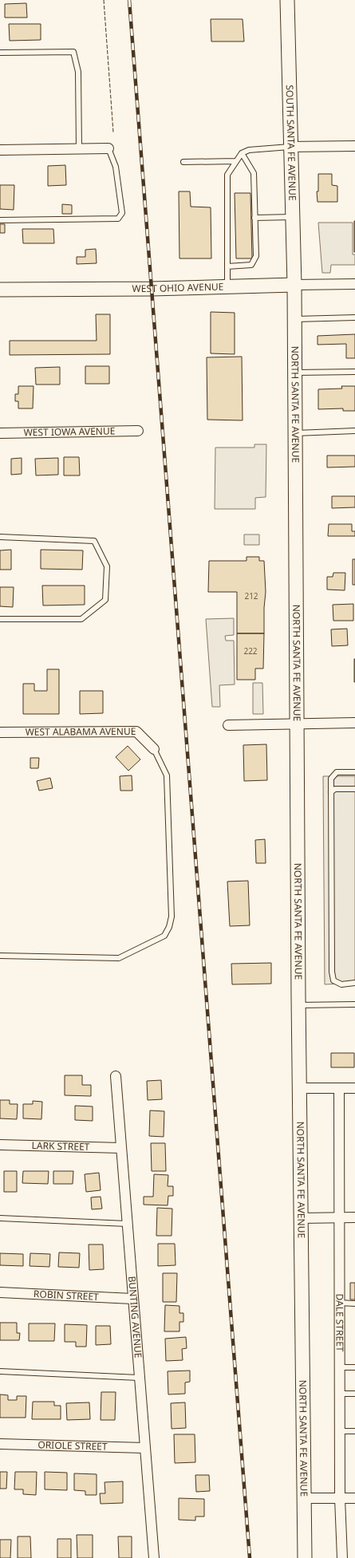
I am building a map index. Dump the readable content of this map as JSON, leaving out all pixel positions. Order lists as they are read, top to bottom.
{
  "streets": {
    "main road": ["SOUTH SANTA FE AVENUE", "WEST OHIO AVENUE", "NORTH SANTA FE AVENUE"],
    "street": [
      "WEST IOWA AVENUE",
      "WEST ALABAMA AVENUE",
      "LARK STREET",
      "ROBIN STREET",
      "BUNTING AVENUE",
      "DALE STREET",
      "ORIOLE STREET"
    ]
  },
  "crossings": [
    ["SOUTH SANTA FE AVENUE", "WEST OHIO AVENUE"],
    ["SOUTH SANTA FE AVENUE", "NORTH SANTA FE AVENUE"],
    ["WEST OHIO AVENUE", "NORTH SANTA FE AVENUE"],
    ["LARK STREET", "BUNTING AVENUE"],
    ["ROBIN STREET", "BUNTING AVENUE"],
    ["BUNTING AVENUE", "ORIOLE STREET"]
  ],
  "house_numbers": ["212", "222"]
}
